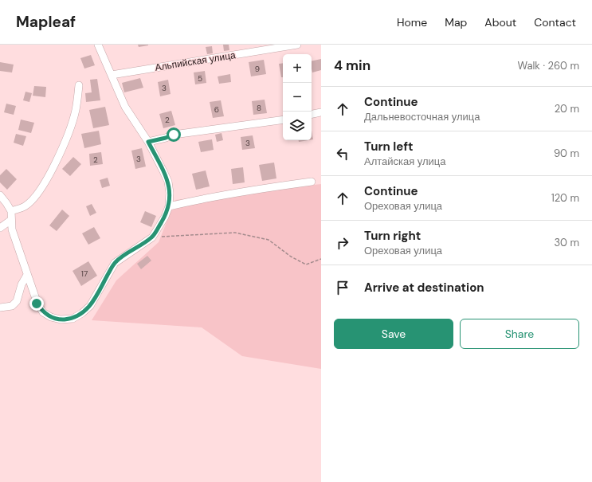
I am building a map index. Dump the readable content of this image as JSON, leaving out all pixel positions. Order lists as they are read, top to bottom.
{
  "streets": {
    "street": ["Альпийская улица"]
  },
  "house_numbers": [
    "9",
    "5",
    "3",
    "8",
    "6",
    "2",
    "3",
    "3",
    "2",
    "17"
  ],
  "page": {
    "header": "Mapleaf",
    "nav": [
      "Home",
      "Map",
      "About",
      "Contact"
    ],
    "heading": ["4 min", "Walk · 260 m"],
    "map_buttons": ["+", "−"],
    "list": [
      ["Continue", "Дальневосточная улица", "20 m"],
      ["Turn left", "Алтайская улица", "90 m"],
      ["Continue", "Ореховая улица", "120 m"],
      ["Turn right", "Ореховая улица", "30 m"],
      "Arrive at destination"
    ],
    "buttons": ["Save", "Share"]
  }
}
